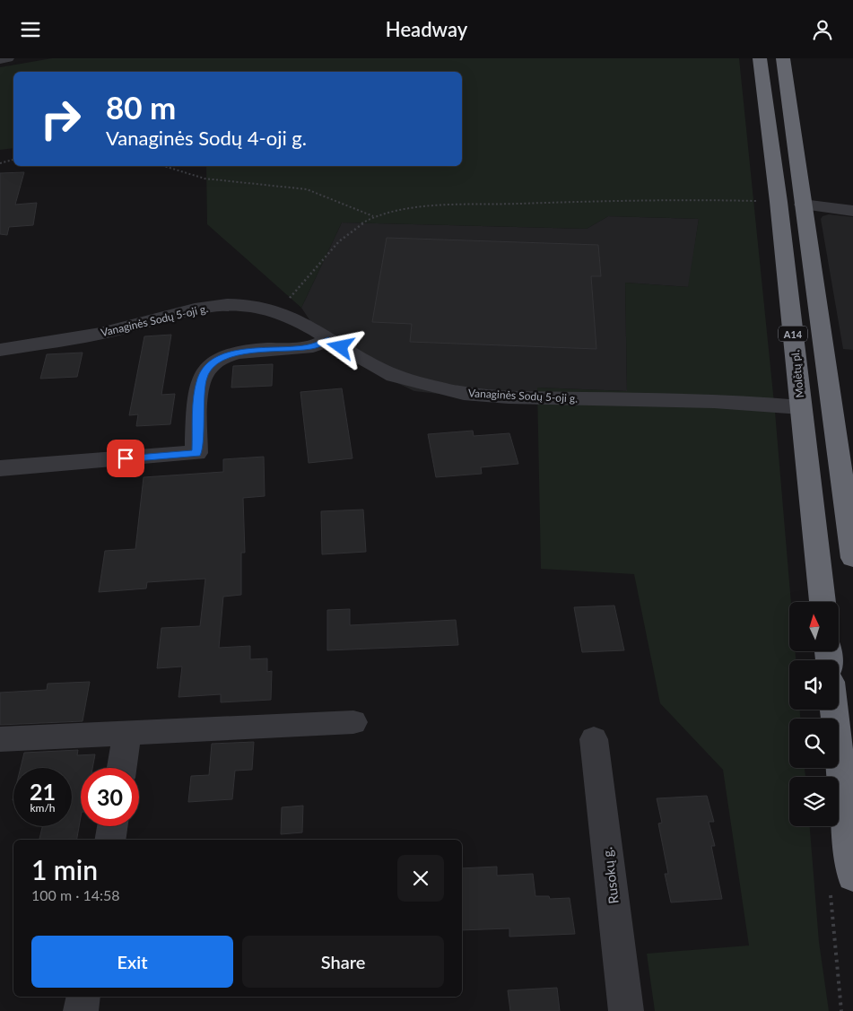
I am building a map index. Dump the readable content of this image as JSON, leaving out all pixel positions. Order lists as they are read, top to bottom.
{
  "streets": {
    "highway": ["A14", "Molėtų pl."],
    "street": ["Vanaginės Sodų 5-oji g.", "Rusokų g."]
  },
  "crossings": [
    ["Vanaginės Sodų 5-oji g.", "Molėtų pl."]
  ],
  "north": "top",
  "page": {
    "header": "Headway",
    "turn": ["80 m", "Vanaginės Sodų 4-oji g."],
    "speed": "21 km/h",
    "limit": "30",
    "heading": ["1 min", "100 m · 14:58"],
    "buttons": ["Exit", "Share"]
  }
}
